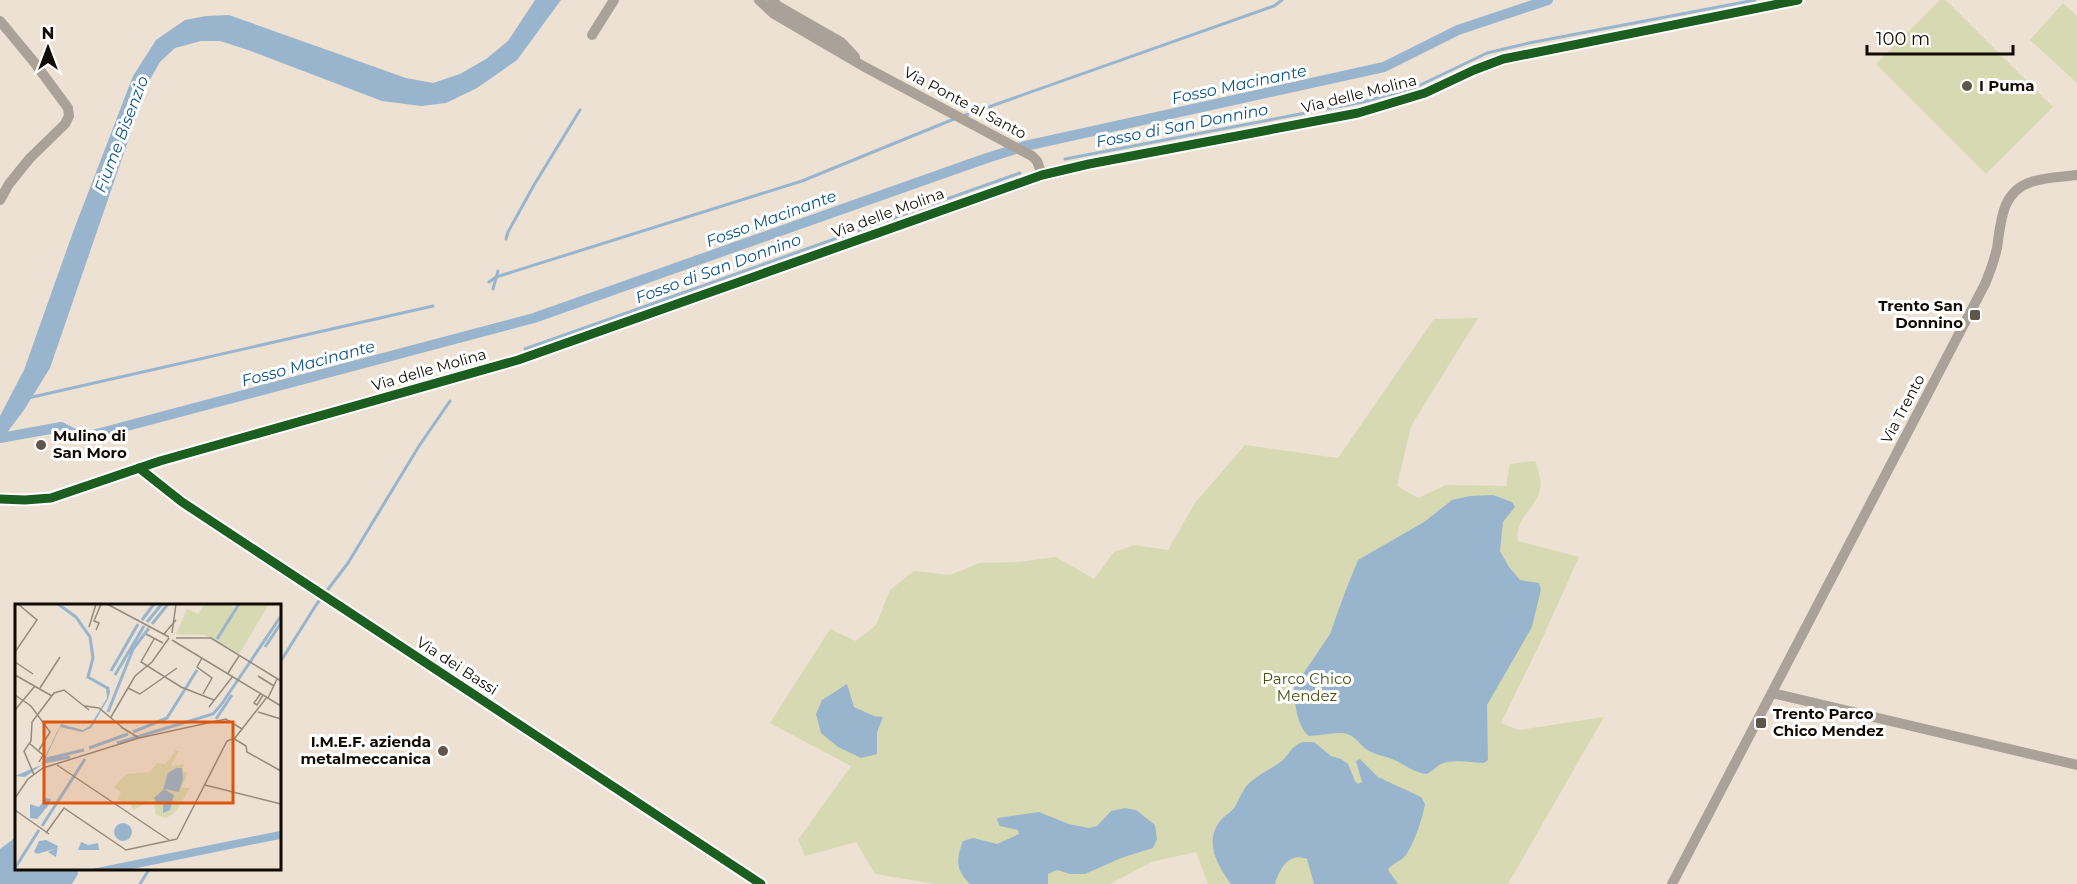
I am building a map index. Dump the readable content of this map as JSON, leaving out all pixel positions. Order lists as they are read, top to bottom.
{
  "streets": {
    "street": [
      "Via delle Molina",
      "Via Ponte al Santo",
      "Via Trento",
      "Via dei Bassi"
    ]
  },
  "crossings": [
    ["Via delle Molina", "Via Ponte al Santo"],
    ["Via delle Molina", "Via dei Bassi"]
  ],
  "water": ["Fosso Macinante", "Fosso di San Donnino", "Fiume Bisenzio"],
  "parks": ["Parco Chico Mendez"],
  "places": {
    "other": ["I Puma", "Mulino di San Moro", "I.M.E.F. azienda metalmeccanica"],
    "transit": ["Trento San Donnino", "Trento Parco Chico Mendez"]
  },
  "scale_bar": "100 m",
  "north": "top"
}
